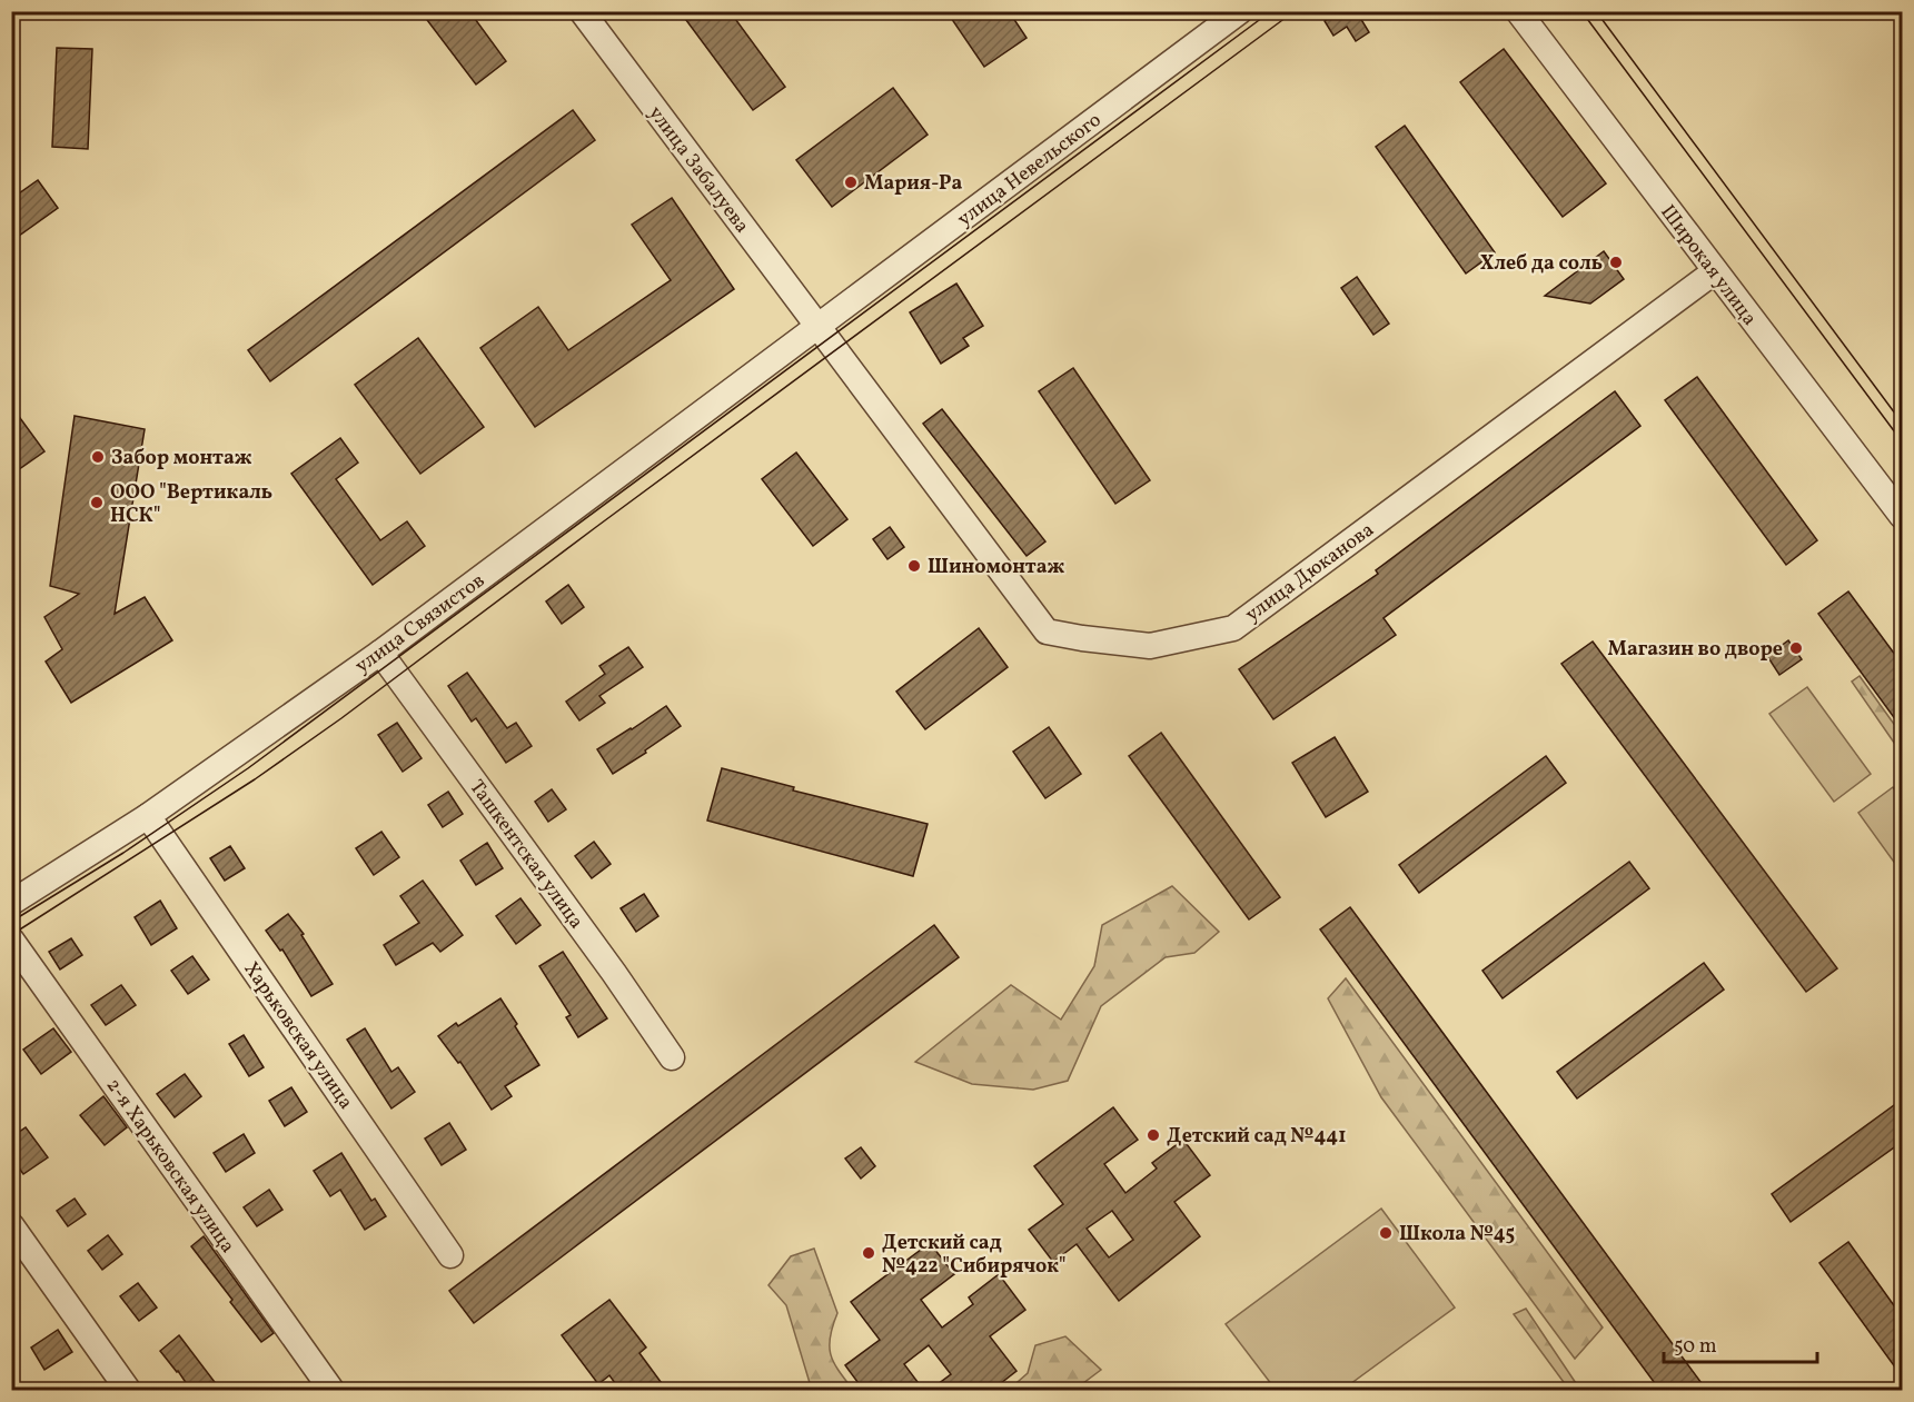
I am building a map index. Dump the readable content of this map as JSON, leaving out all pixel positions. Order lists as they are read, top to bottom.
{
  "streets": {
    "street": [
      "улица Забалуева",
      "улица Невельского",
      "Широкая улица",
      "улица Дюканова",
      "улица Связистов",
      "Ташкентская улица",
      "Харьковская улица",
      "2-я Харьковская улица"
    ]
  },
  "crossings": [
    ["улица Забалуева", "улица Невельского"],
    ["улица Забалуева", "улица Дюканова"],
    ["улица Забалуева", "улица Связистов"],
    ["улица Невельского", "улица Дюканова"],
    ["улица Невельского", "улица Связистов"],
    ["Широкая улица", "улица Дюканова"],
    ["улица Дюканова", "улица Связистов"],
    ["улица Связистов", "Ташкентская улица"],
    ["улица Связистов", "Харьковская улица"]
  ],
  "places": [
    "Мария-Ра",
    "Хлеб да соль",
    "Забор монтаж",
    "ООО \"Вертикаль НСК\"",
    "Шиномонтаж",
    "Магазин во дворе",
    "Детский сад №441",
    "Школа №45",
    "Детский сад №422 \"Сибирячок\""
  ],
  "scale_bar": "50 m"
}
